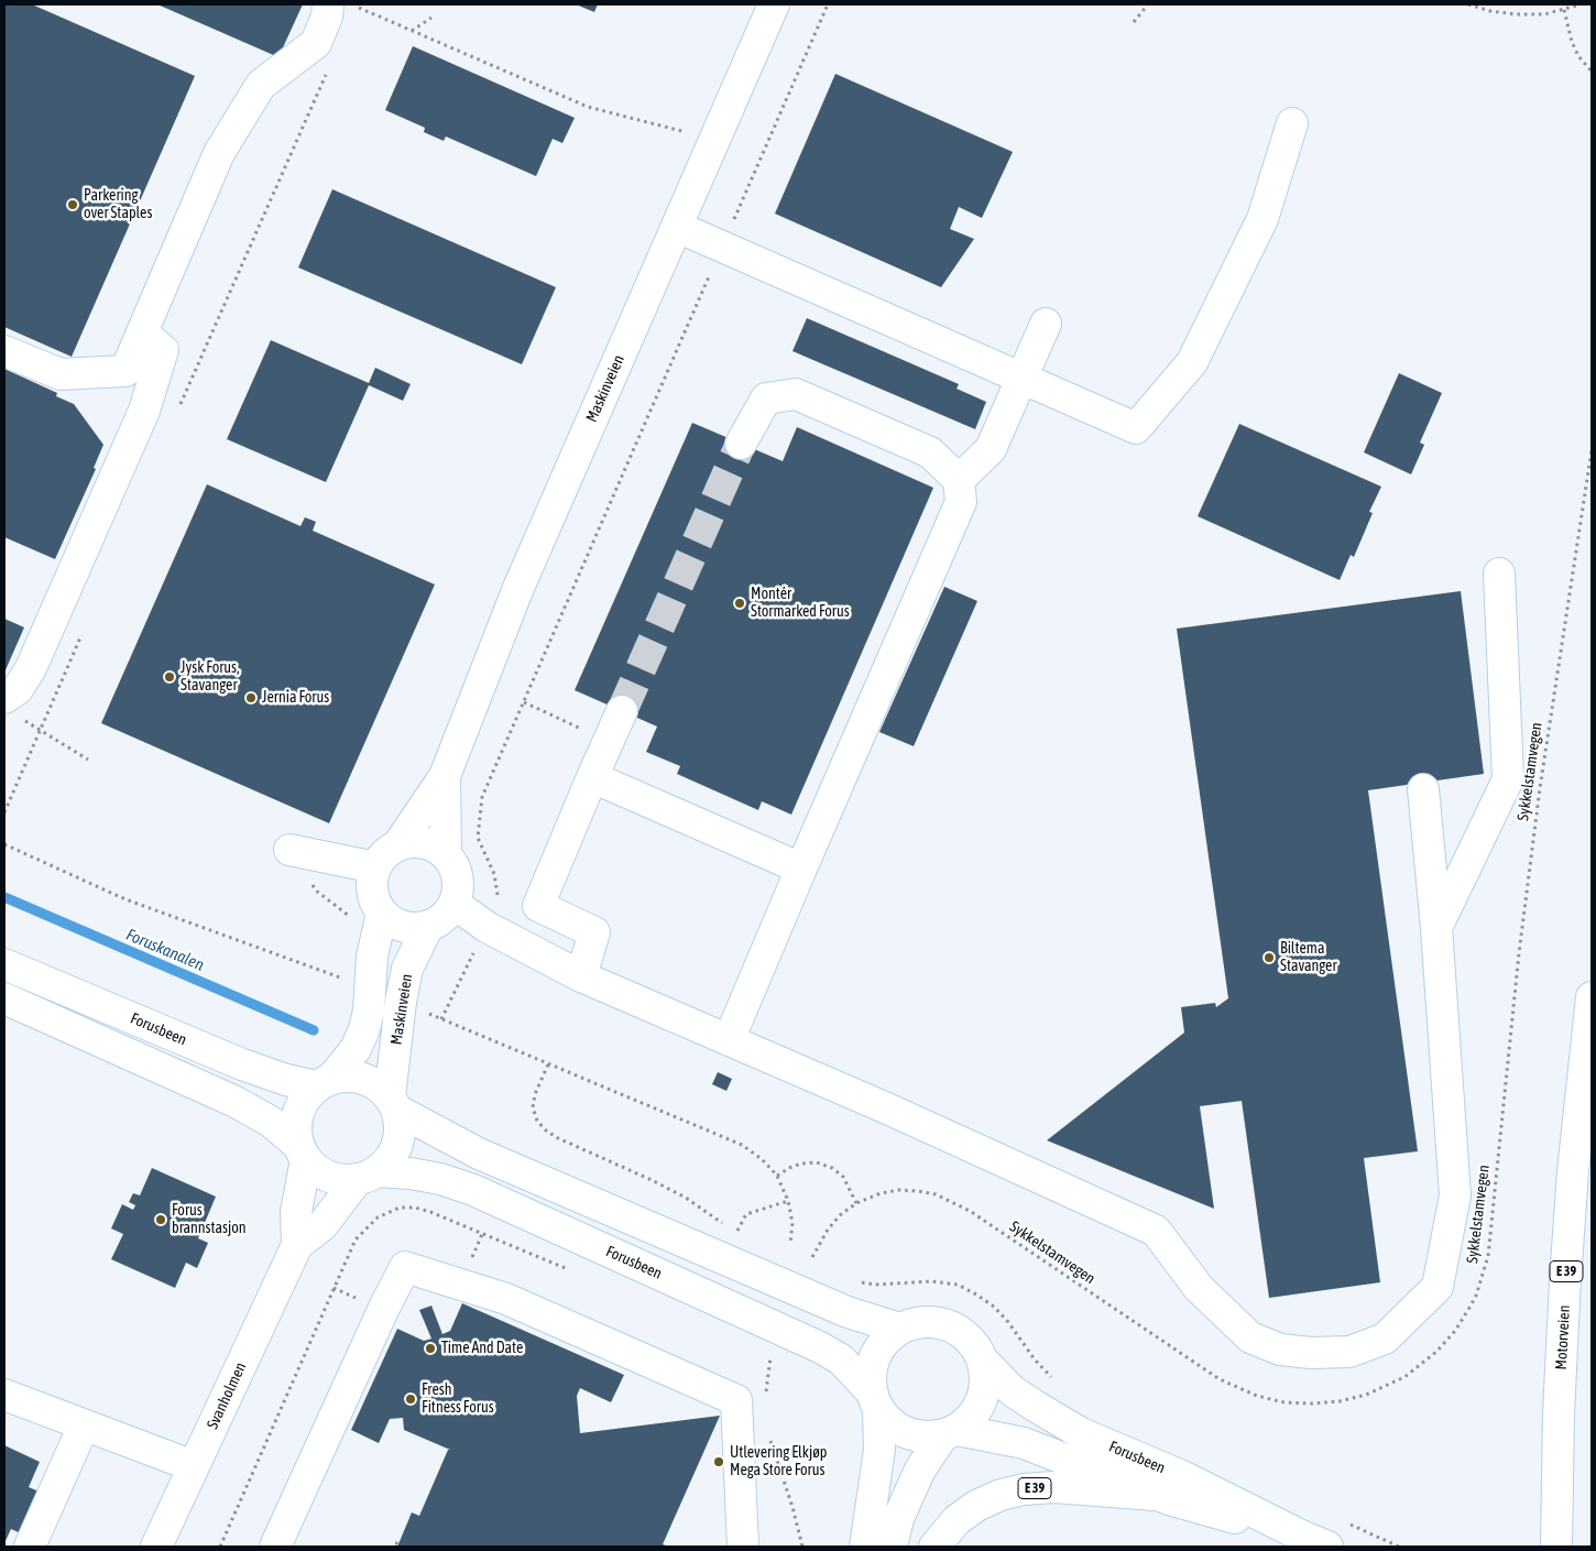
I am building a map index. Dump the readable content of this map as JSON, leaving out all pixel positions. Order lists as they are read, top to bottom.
{
  "streets": {
    "main road": [
      "Maskinveien",
      "Forusbeen",
      "E 39",
      "Motorveien",
      "Svanholmen"
    ],
    "path": ["Sykkelstamvegen"]
  },
  "crossings": [
    ["Maskinveien", "Forusbeen"],
    ["Maskinveien", "Svanholmen"],
    ["Forusbeen", "E 39"],
    ["Forusbeen", "Svanholmen"]
  ],
  "water": ["Foruskanalen"],
  "places": [
    "Parkering over Staples",
    "Montér Stormarked Forus",
    "Jysk Forus, Stavanger",
    "Jernia Forus",
    "Biltema Stavanger",
    "Forus brannstasjon",
    "Time And Date",
    "Fresh Fitness Forus",
    "Utlevering Elkjøp Mega Store Forus"
  ]
}
